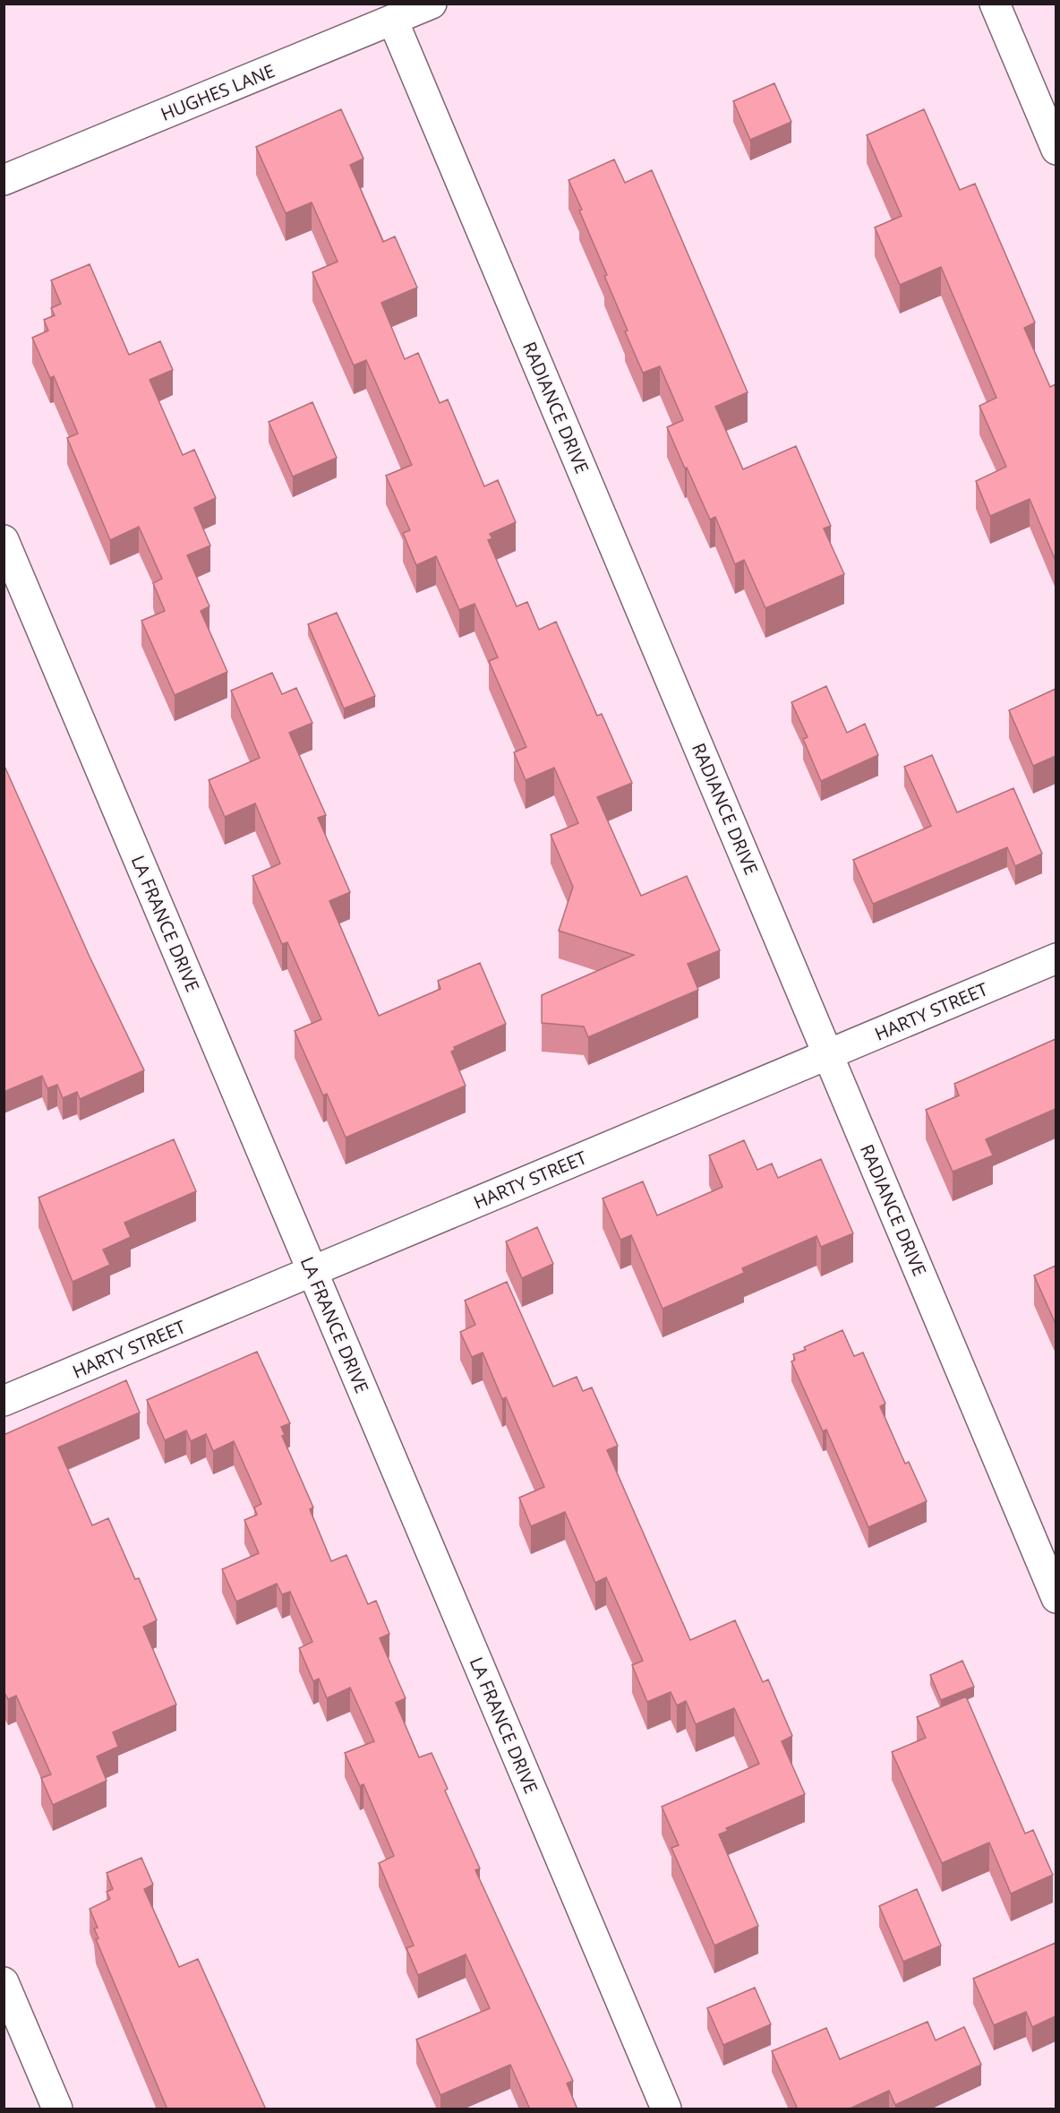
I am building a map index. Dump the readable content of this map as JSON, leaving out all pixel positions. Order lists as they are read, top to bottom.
{
  "streets": {
    "street": [
      "HUGHES LANE",
      "RADIANCE DRIVE",
      "LA FRANCE DRIVE",
      "HARTY STREET"
    ]
  },
  "crossings": [
    ["HUGHES LANE", "RADIANCE DRIVE"],
    ["RADIANCE DRIVE", "HARTY STREET"],
    ["LA FRANCE DRIVE", "HARTY STREET"]
  ]
}
